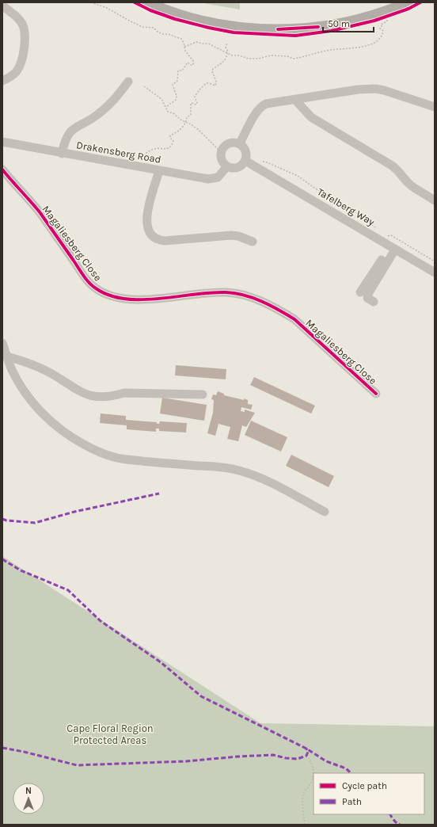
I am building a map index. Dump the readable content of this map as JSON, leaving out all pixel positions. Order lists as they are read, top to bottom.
{
  "streets": {
    "street": ["Drakensberg Road", "Tafelberg Way", "Magaliesberg Close"]
  },
  "crossings": [
    ["Drakensberg Road", "Tafelberg Way"]
  ],
  "parks": ["Cape Floral Region Protected Areas"],
  "legend": ["Cycle path", "Path"],
  "scale_bar": "50 m",
  "north": "top"
}
